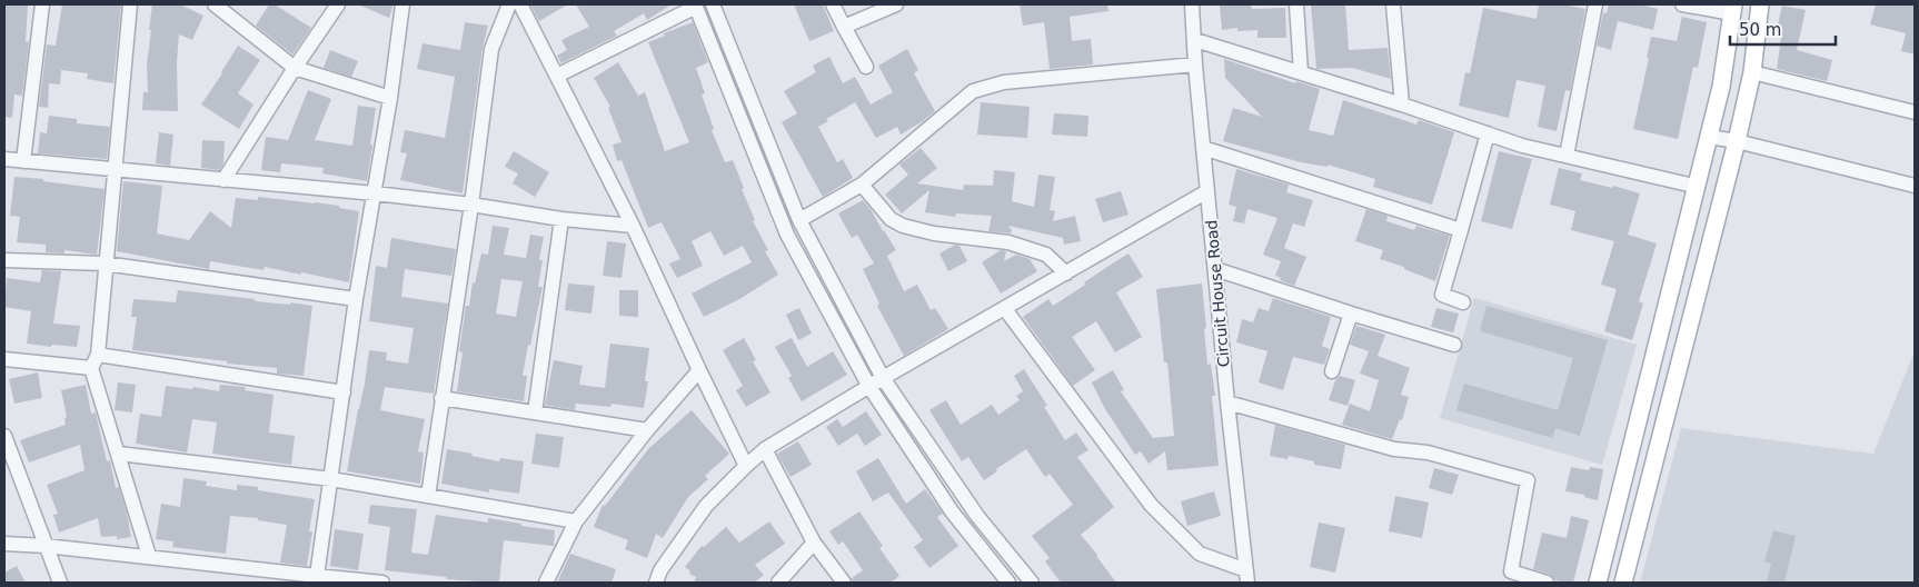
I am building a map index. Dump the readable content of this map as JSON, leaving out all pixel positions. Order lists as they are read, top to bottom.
{
  "streets": {
    "street": ["Circuit House Road"]
  },
  "scale_bar": "50 m"
}
